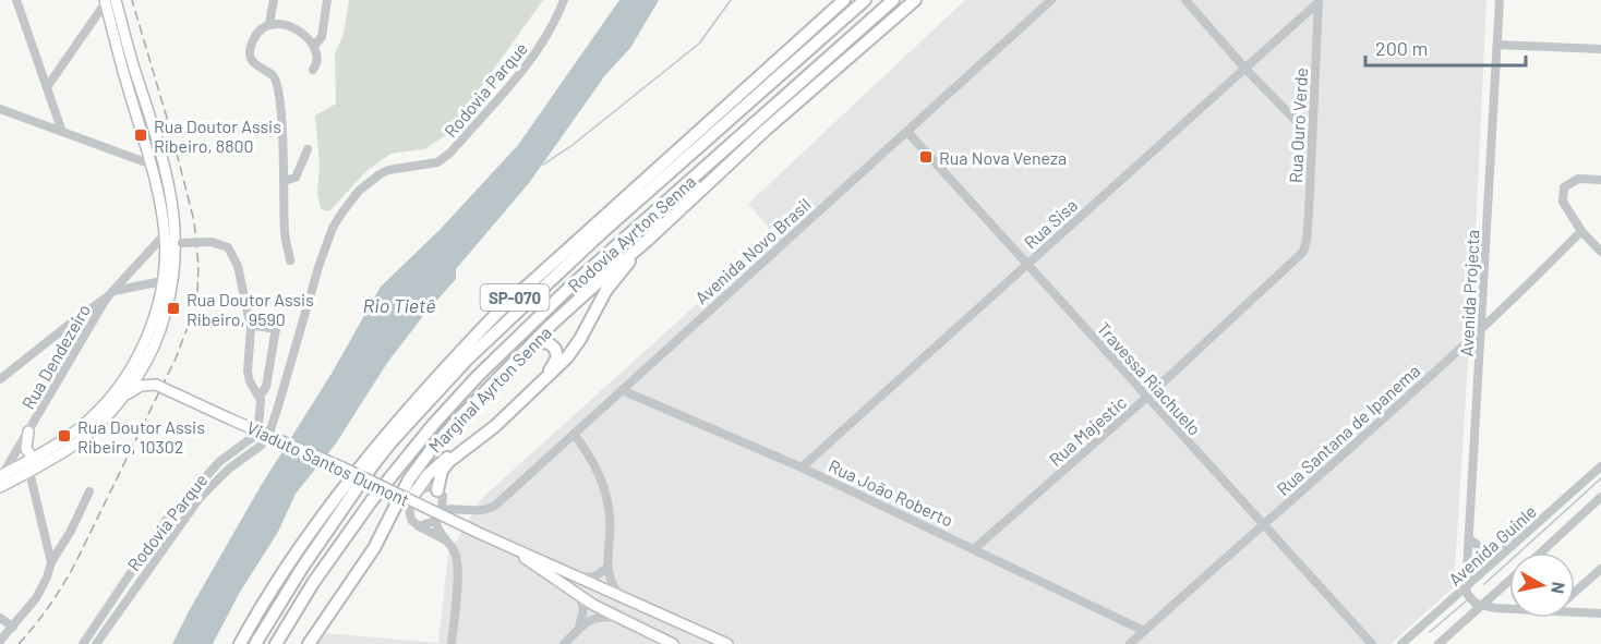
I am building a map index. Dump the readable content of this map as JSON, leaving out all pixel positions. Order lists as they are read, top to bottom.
{
  "streets": {
    "highway": ["Rodovia Ayrton Senna", "SP-070", "Marginal Ayrton Senna"],
    "main road": ["Viaduto Santos Dumont"],
    "street": [
      "Rodovia Parque",
      "Rua Ouro Verde",
      "Rua Sisa",
      "Avenida Novo Brasil",
      "Avenida Projecta",
      "Rua Dendezeiro",
      "Travessa Riachuelo",
      "Rua Santana de Ipanema",
      "Rua Majestic",
      "Rua João Roberto",
      "Avenida Guinle"
    ]
  },
  "crossings": [
    ["Rua Ouro Verde", "Rua Sisa"],
    ["Rua Ouro Verde", "Rua Majestic"],
    ["Rua Sisa", "Travessa Riachuelo"],
    ["Rua Sisa", "Rua João Roberto"],
    ["Avenida Novo Brasil", "Travessa Riachuelo"],
    ["Avenida Novo Brasil", "Rua João Roberto"],
    ["Avenida Projecta", "Rua Santana de Ipanema"],
    ["Avenida Projecta", "Avenida Guinle"],
    ["Travessa Riachuelo", "Rua Santana de Ipanema"],
    ["Travessa Riachuelo", "Rua Majestic"],
    ["Rua Santana de Ipanema", "Rua João Roberto"],
    ["Rua Majestic", "Rua João Roberto"]
  ],
  "water": ["Rio Tietê"],
  "places": {
    "transit": [
      "Rua Doutor Assis Ribeiro, 8800",
      "Rua Nova Veneza",
      "Rua Doutor Assis Ribeiro, 9590",
      "Rua Doutor Assis Ribeiro, 10302"
    ]
  },
  "scale_bar": "200 m",
  "north": "right"
}
